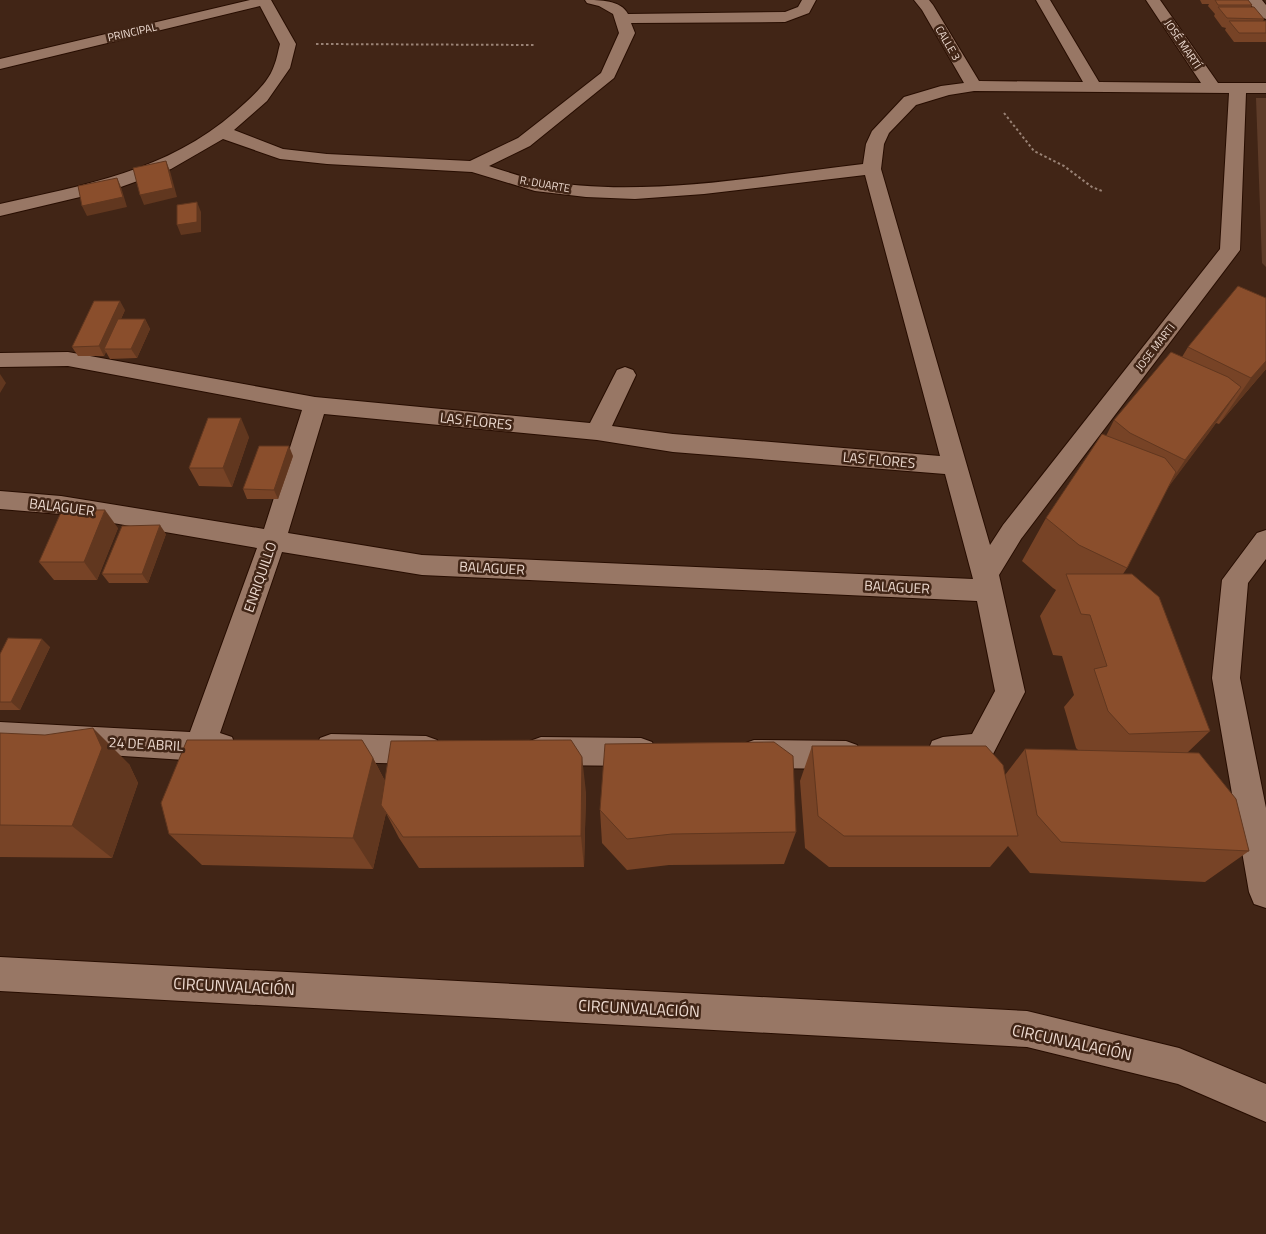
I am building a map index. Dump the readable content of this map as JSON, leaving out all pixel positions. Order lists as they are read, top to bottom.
{
  "streets": {
    "street": [
      "PRINCIPAL",
      "CALLE 3",
      "JOSÉ MARTÍ",
      "R. DUARTE",
      "JOSE MARTI",
      "LAS FLORES",
      "BALAGUER",
      "ENRIQUILLO",
      "24 DE ABRIL",
      "CIRCUNVALACIÓN"
    ]
  },
  "crossings": [
    ["JOSE MARTI", "BALAGUER"],
    ["LAS FLORES", "ENRIQUILLO"],
    ["BALAGUER", "ENRIQUILLO"],
    ["ENRIQUILLO", "24 DE ABRIL"]
  ]
}
